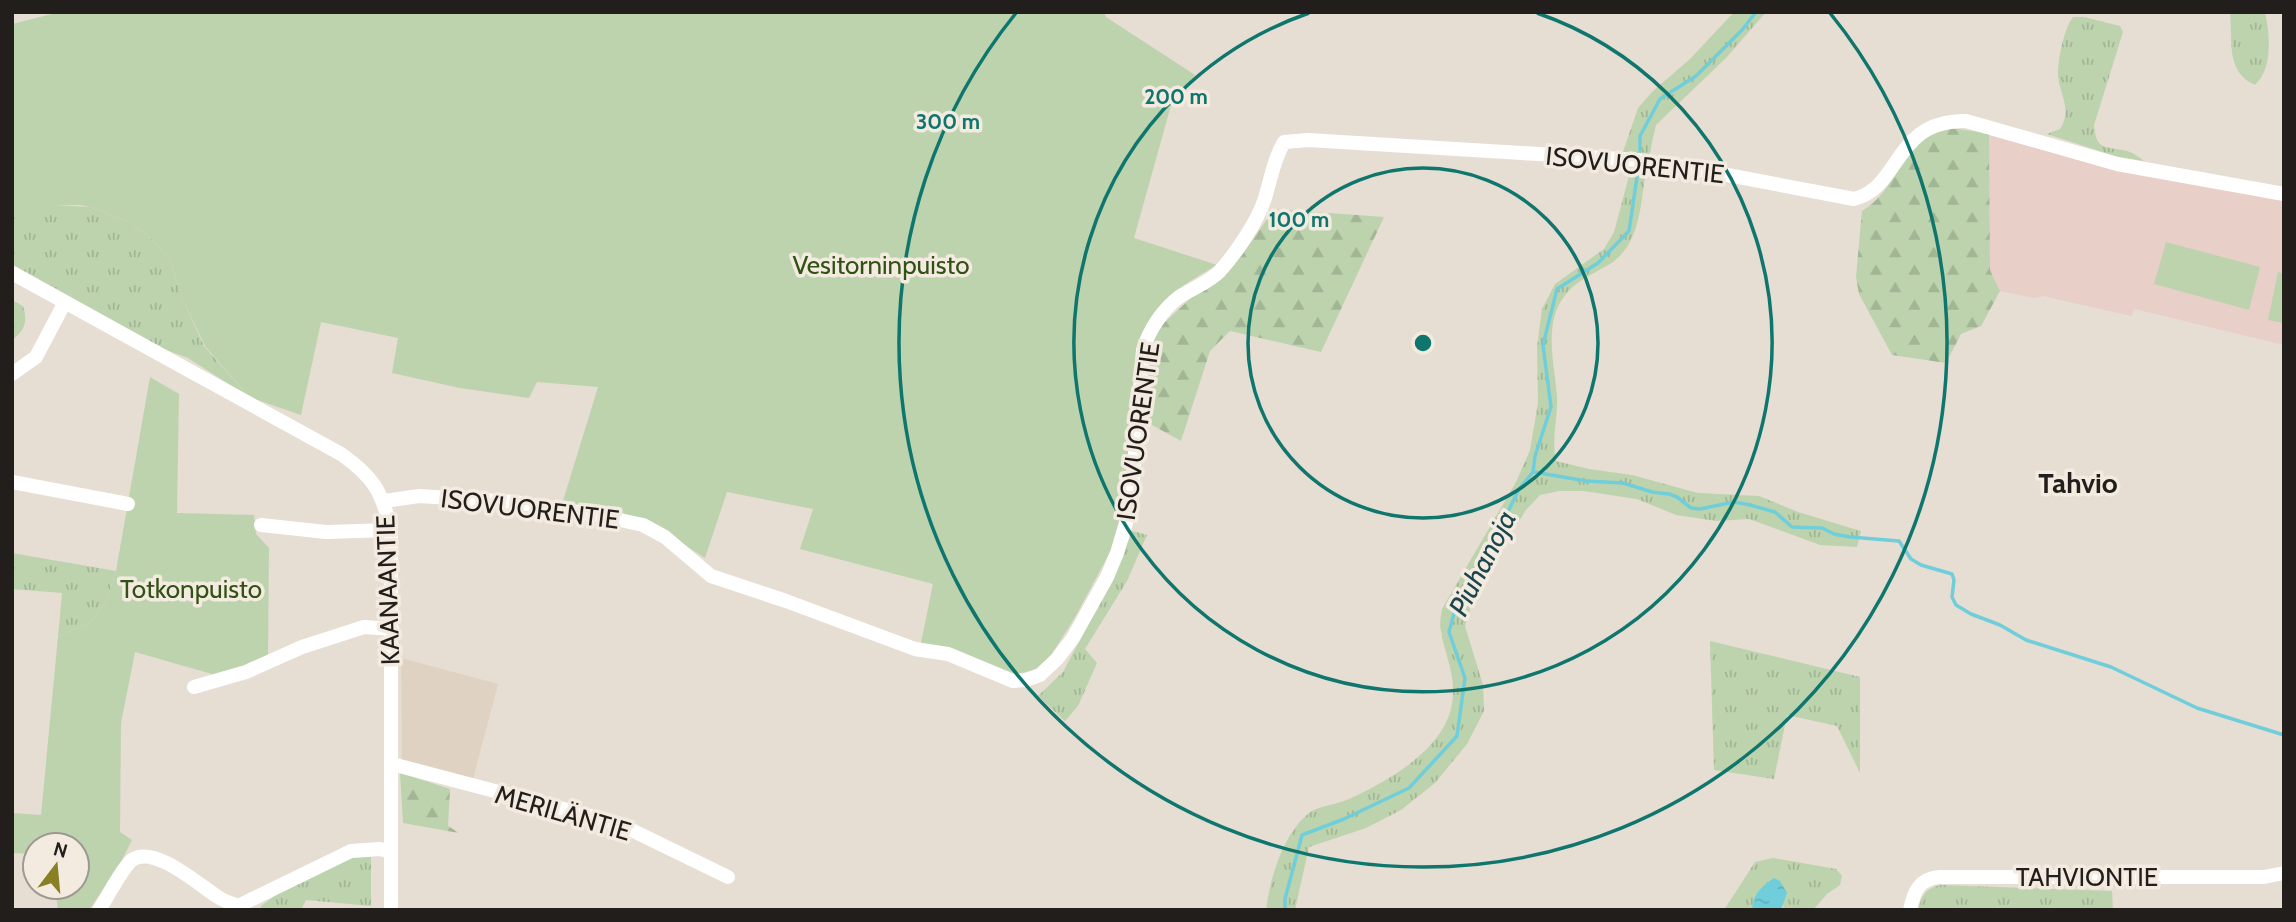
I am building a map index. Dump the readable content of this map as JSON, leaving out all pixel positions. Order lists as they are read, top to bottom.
{
  "streets": {
    "street": [
      "ISOVUORENTIE",
      "KAANAANTIE",
      "MERILÄNTIE",
      "TAHVIONTIE"
    ]
  },
  "crossings": [
    ["ISOVUORENTIE", "KAANAANTIE"],
    ["KAANAANTIE", "MERILÄNTIE"]
  ],
  "districts": ["Tahvio"],
  "water": ["Piuhanoja"],
  "parks": ["Vesitorninpuisto", "Totkonpuisto"],
  "north": "top",
  "rings": ["200 m", "300 m", "100 m"]
}
